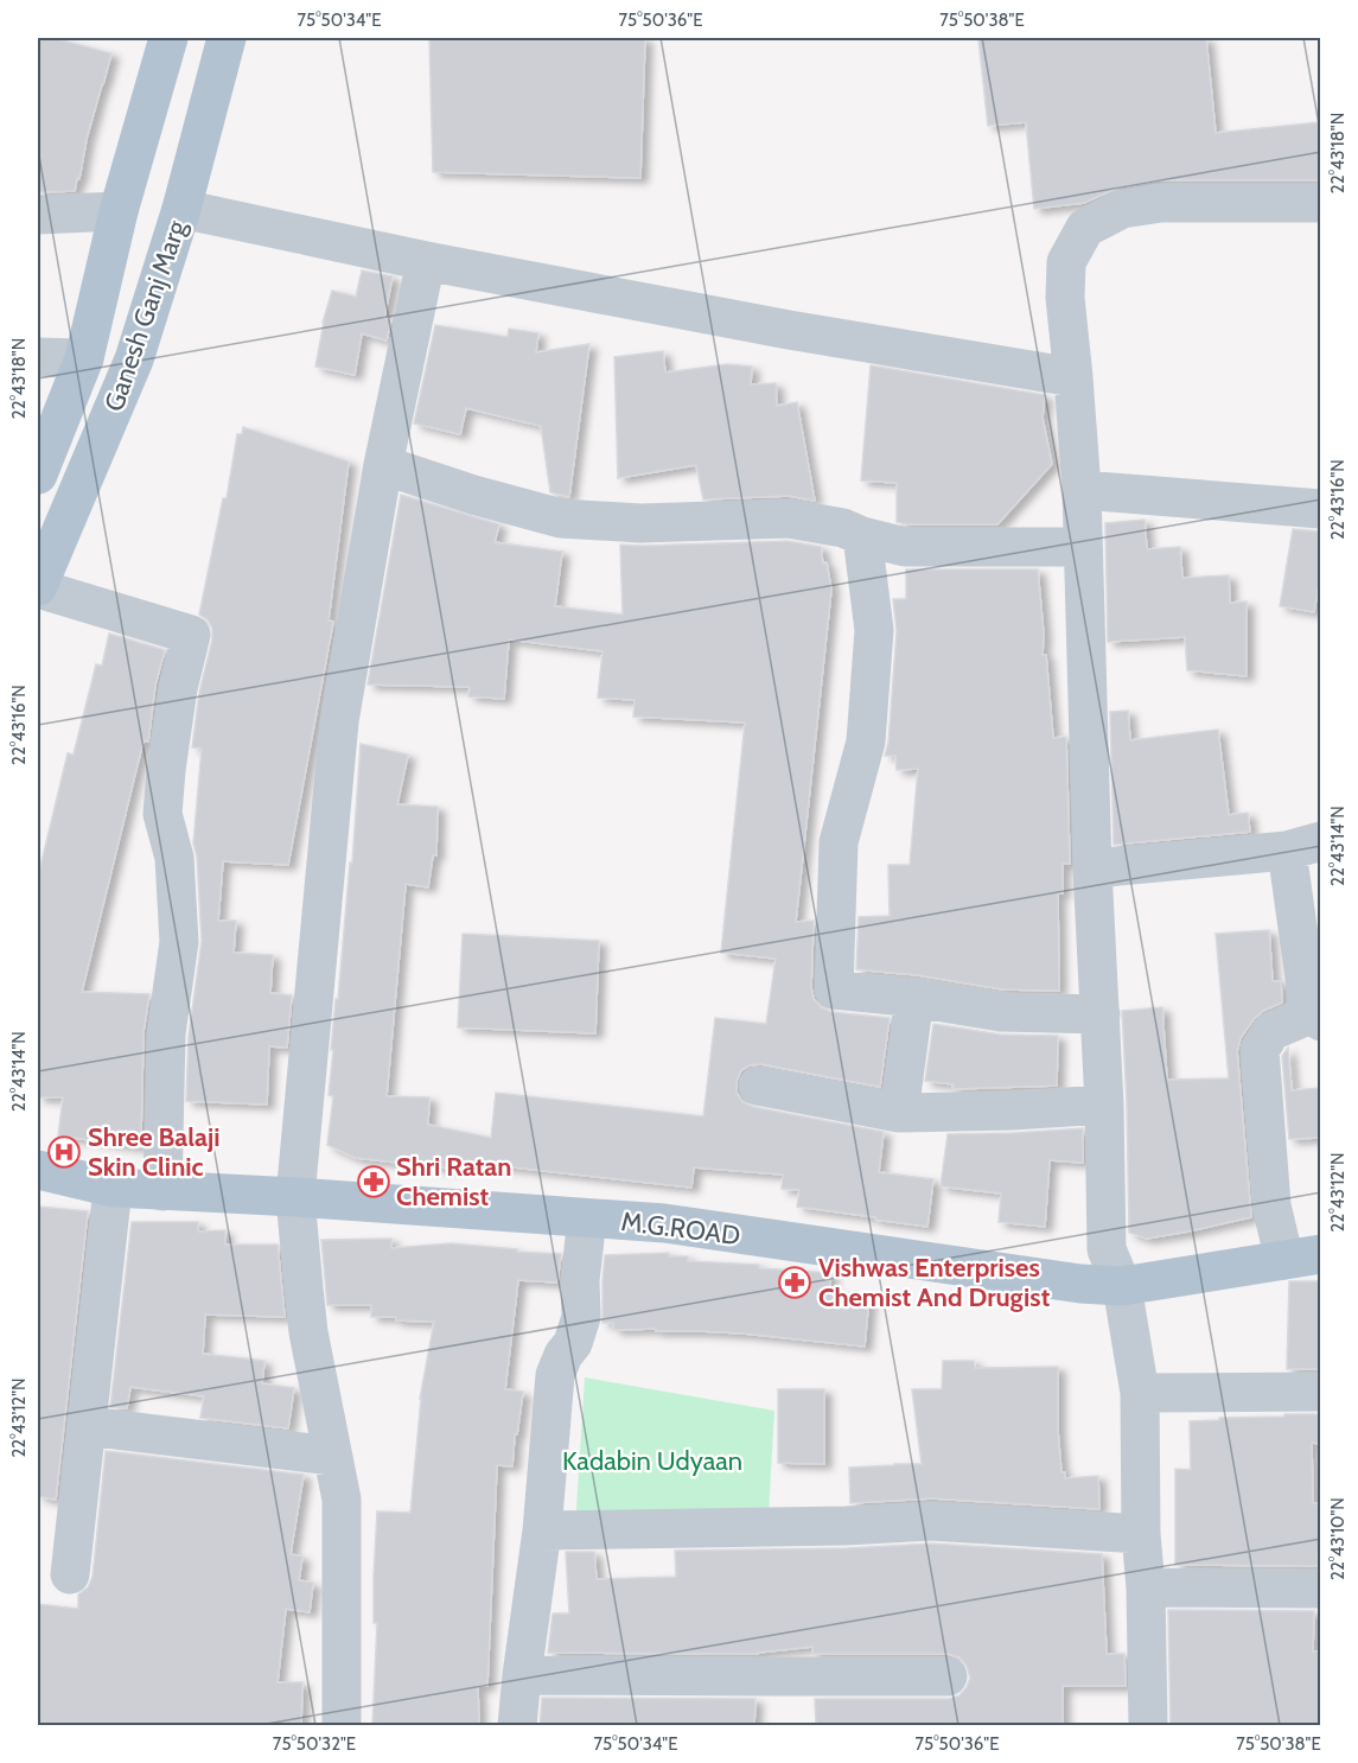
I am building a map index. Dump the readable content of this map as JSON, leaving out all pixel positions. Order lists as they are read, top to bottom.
{
  "streets": {
    "main road": ["Ganesh Ganj Marg", "M.G.ROAD"]
  },
  "parks": ["Kadabin Udyaan"],
  "places": {
    "hospital": ["Shree Balaji Skin Clinic"],
    "pharmacy": ["Shri Ratan Chemist", "Vishwas Enterprises Chemist And Drugist"]
  },
  "coordinates": [
    "75°50'34\"E",
    "75°50'36\"E",
    "75°50'38\"E",
    "22°43'18\"N",
    "22°43'16\"N",
    "22°43'14\"N",
    "22°43'12\"N",
    "22°43'10\"N",
    "75°50'32\"E"
  ]
}
